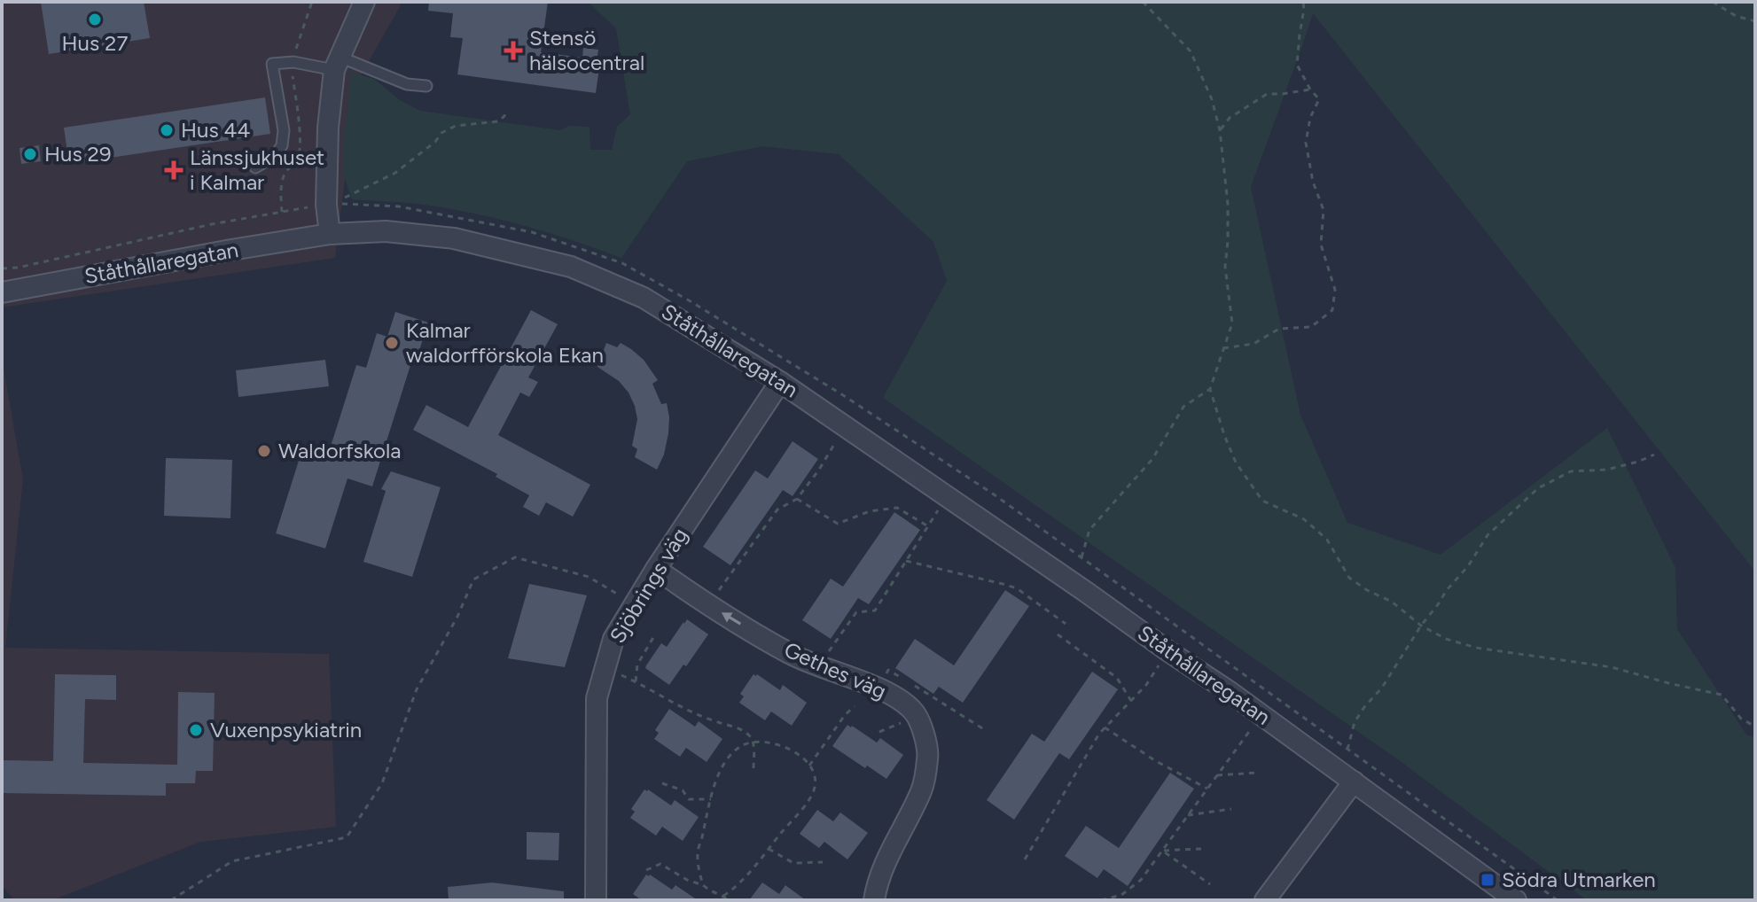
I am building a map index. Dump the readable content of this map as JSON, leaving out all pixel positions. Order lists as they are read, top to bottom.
{
  "streets": {
    "street": ["Ståthållaregatan", "Sjöbrings väg", "Gethes väg"]
  },
  "crossings": [
    ["Ståthållaregatan", "Sjöbrings väg"],
    ["Sjöbrings väg", "Gethes väg"]
  ],
  "places": {
    "other": [
      "Hus 27",
      "Hus 44",
      "Hus 29",
      "Kalmar waldorfförskola Ekan",
      "Waldorfskola",
      "Vuxenpsykiatrin"
    ],
    "health": ["Stensö hälsocentral", "Länssjukhuset i Kalmar"],
    "transit": ["Södra Utmarken"]
  }
}
